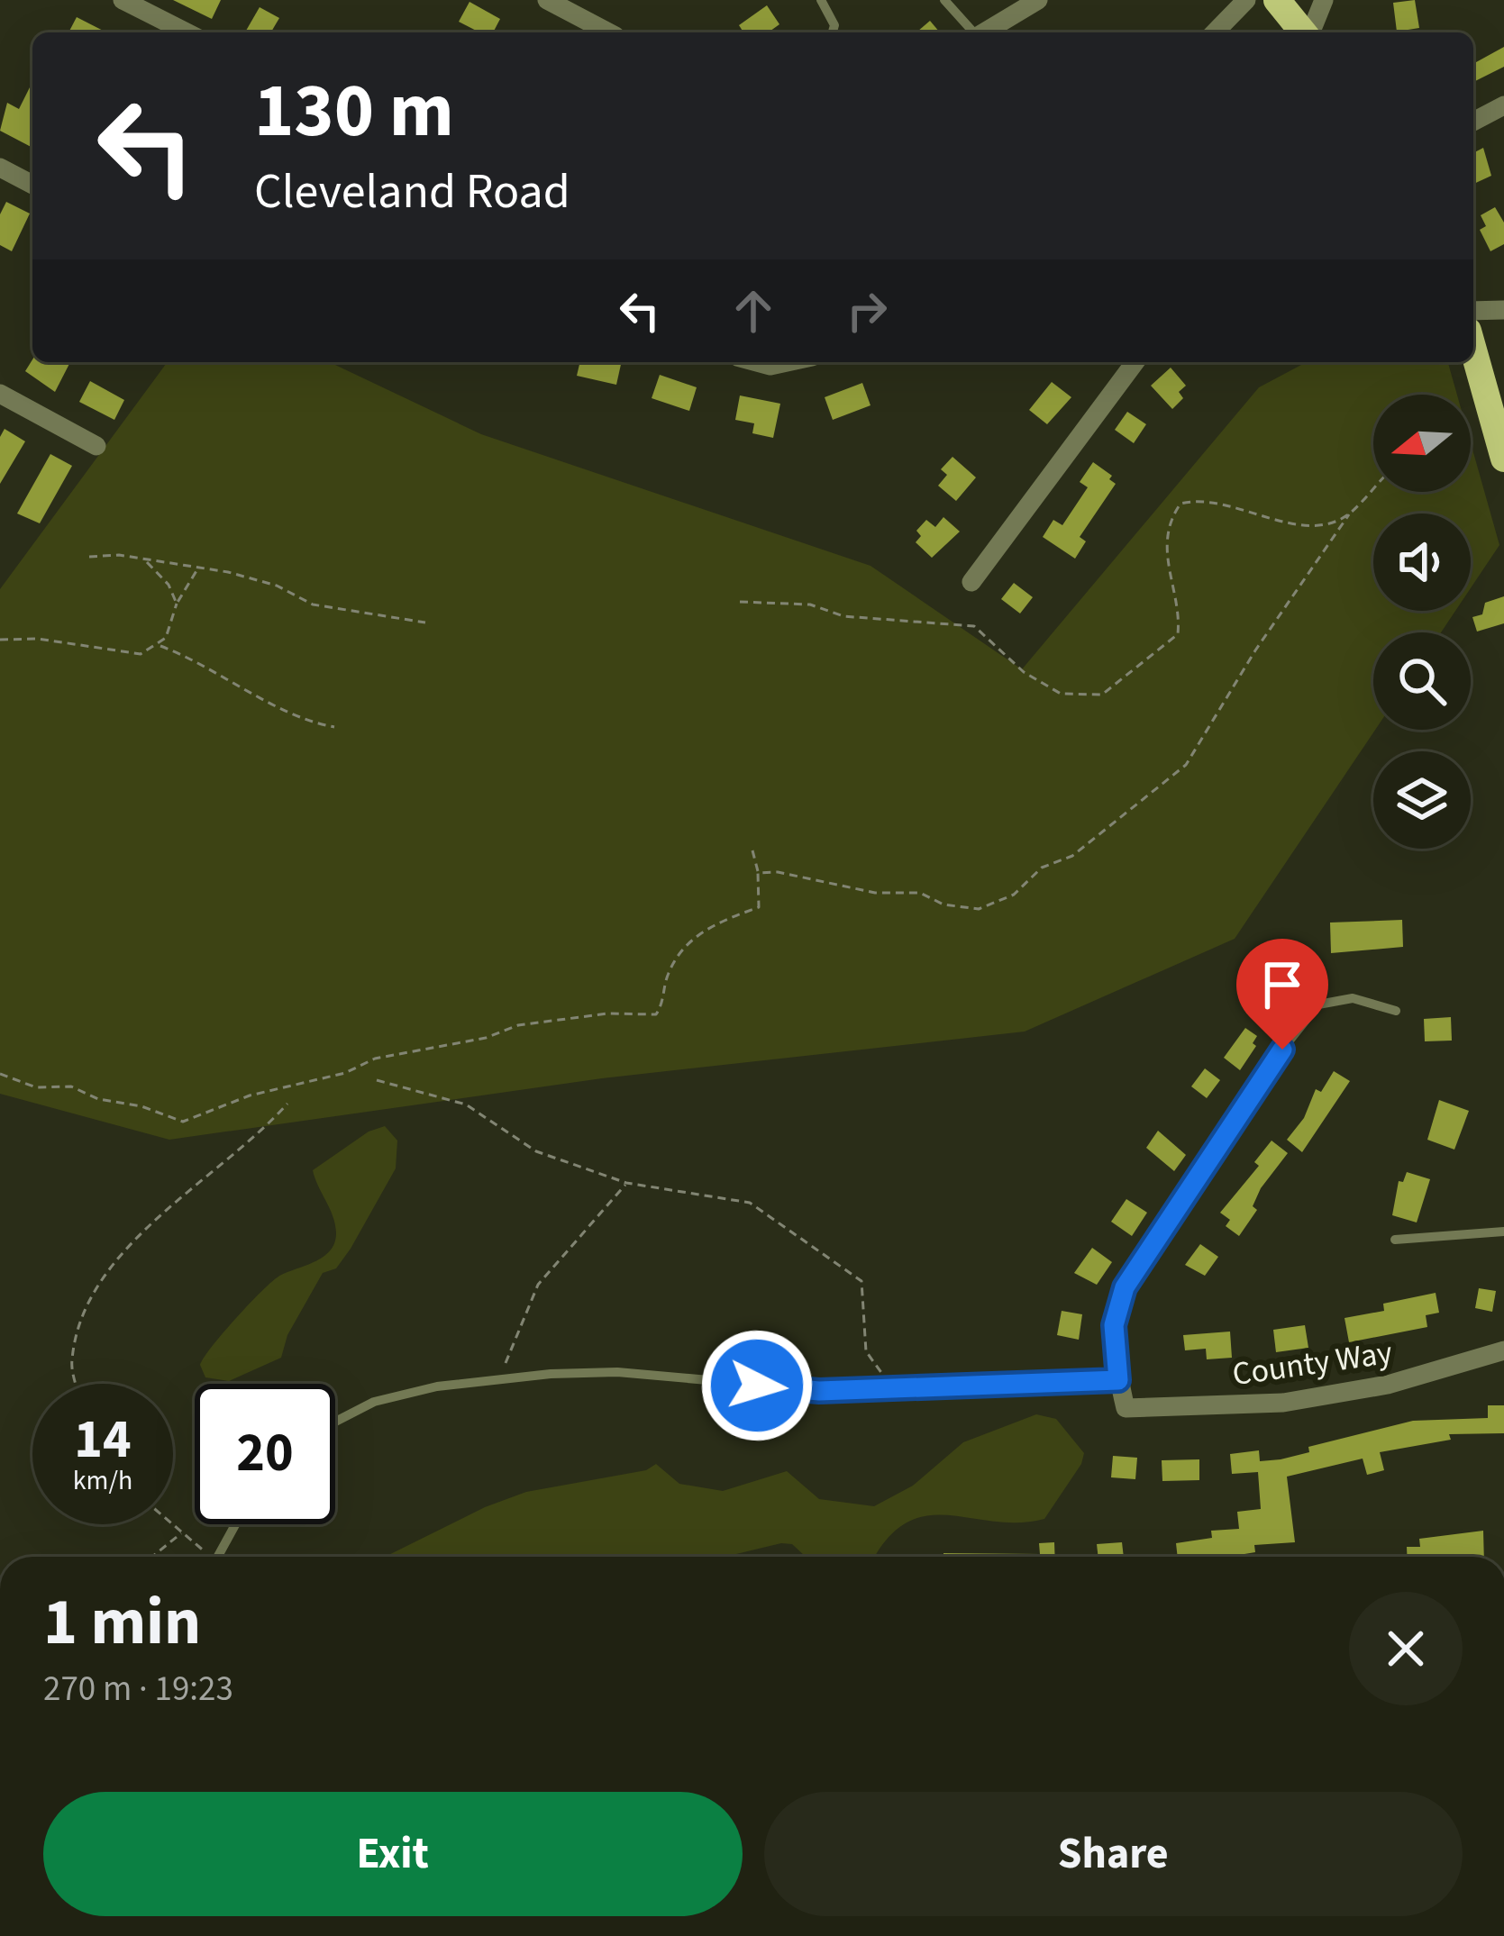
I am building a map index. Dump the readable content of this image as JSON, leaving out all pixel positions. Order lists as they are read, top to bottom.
{
  "streets": {
    "street": ["County Way"]
  },
  "north": "left",
  "page": {
    "turn": ["130 m", "Cleveland Road"],
    "speed": "14 km/h",
    "limit": "20",
    "heading": ["1 min", "270 m · 19:23"],
    "buttons": ["Exit", "Share"]
  }
}
